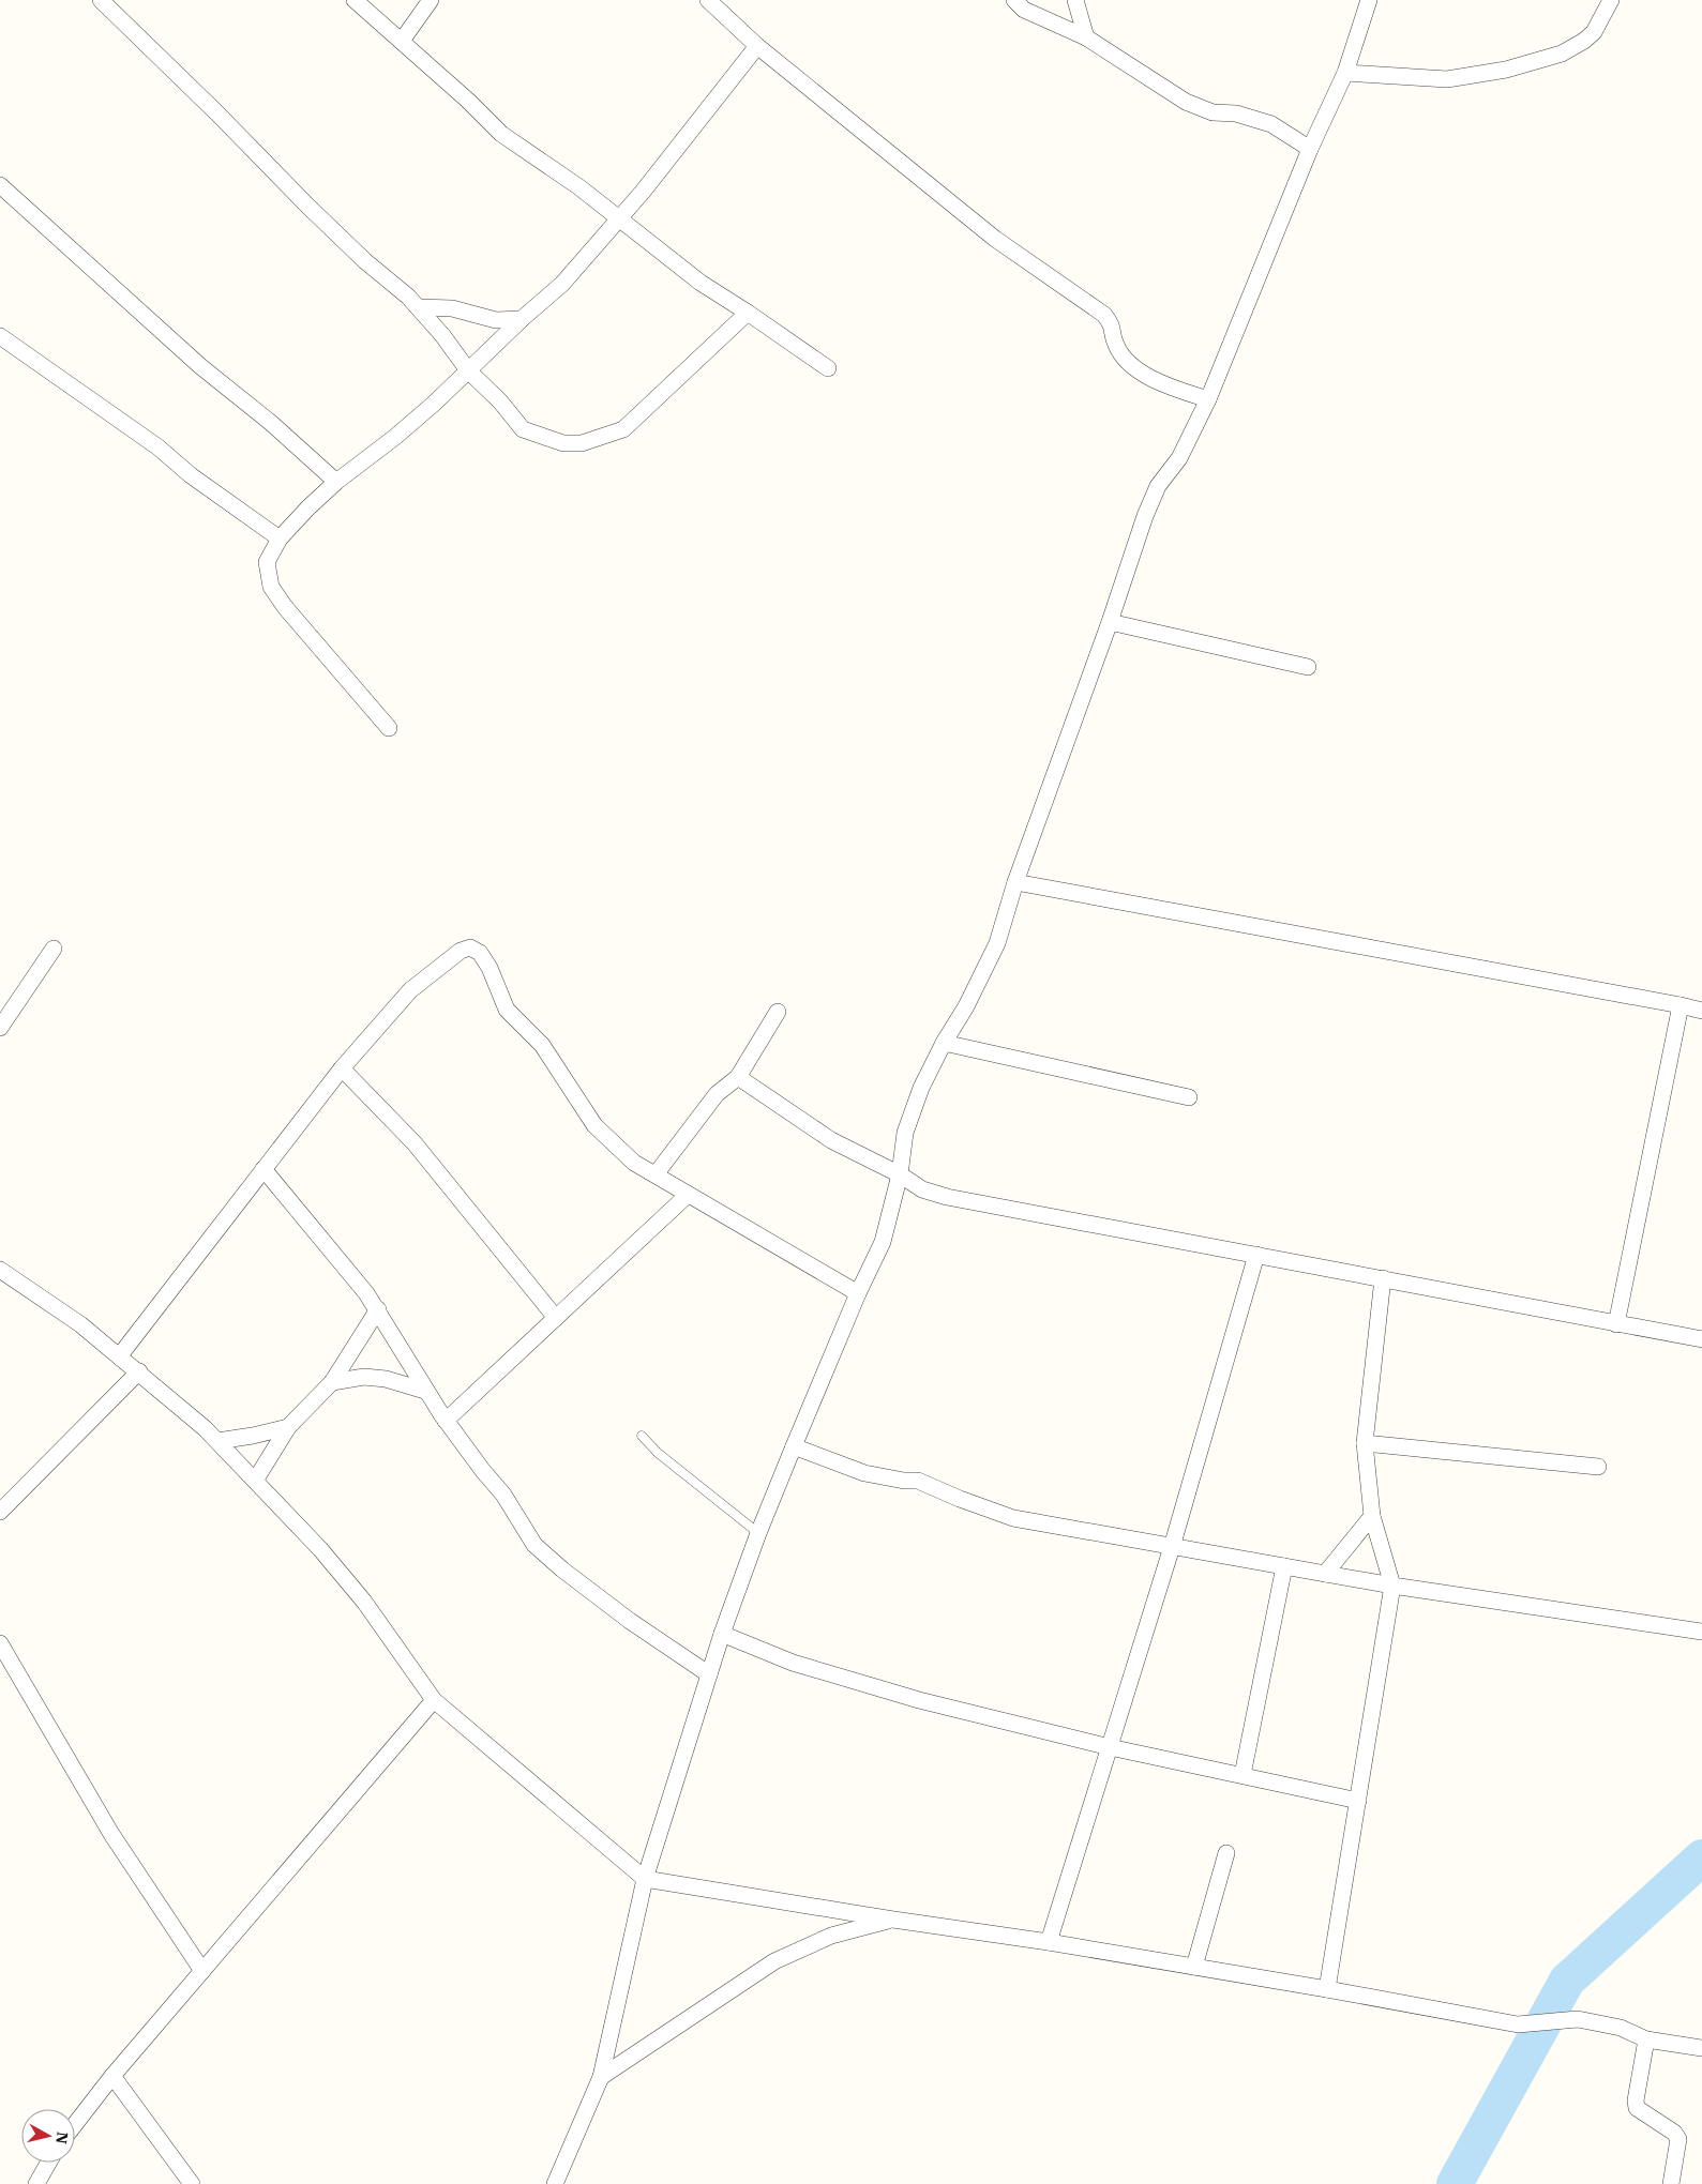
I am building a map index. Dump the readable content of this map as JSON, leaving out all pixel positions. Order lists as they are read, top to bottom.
{
  "north": "right"
}
